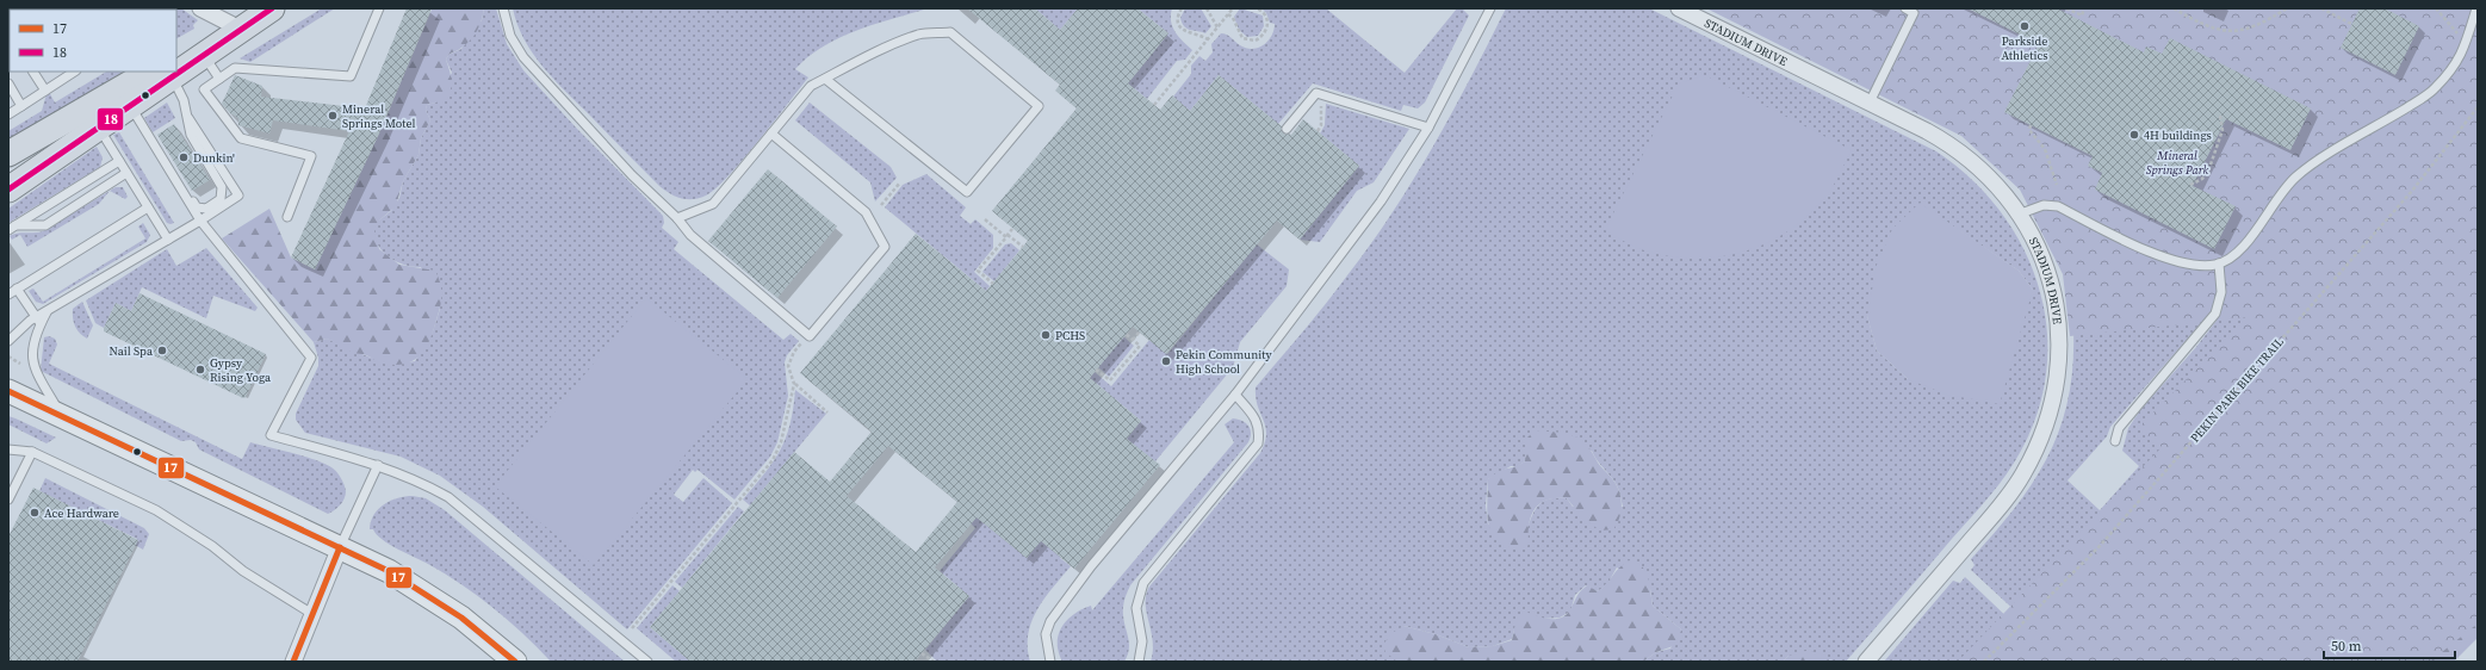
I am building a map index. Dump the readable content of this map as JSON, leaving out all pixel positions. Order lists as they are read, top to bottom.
{
  "streets": {
    "street": ["STADIUM DRIVE"],
    "path": ["PEKIN PARK BIKE TRAIL"]
  },
  "parks": ["Mineral Springs Park"],
  "places": [
    "Parkside Athletics",
    "Mineral Springs Motel",
    "4H buildings",
    "Dunkin'",
    "PCHS",
    "Nail Spa",
    "Pekin Community High School",
    "Gypsy Rising Yoga",
    "Ace Hardware"
  ],
  "lines": ["transit line 18", "transit line 17"],
  "legend": ["17", "18"],
  "scale_bar": "50 m"
}
